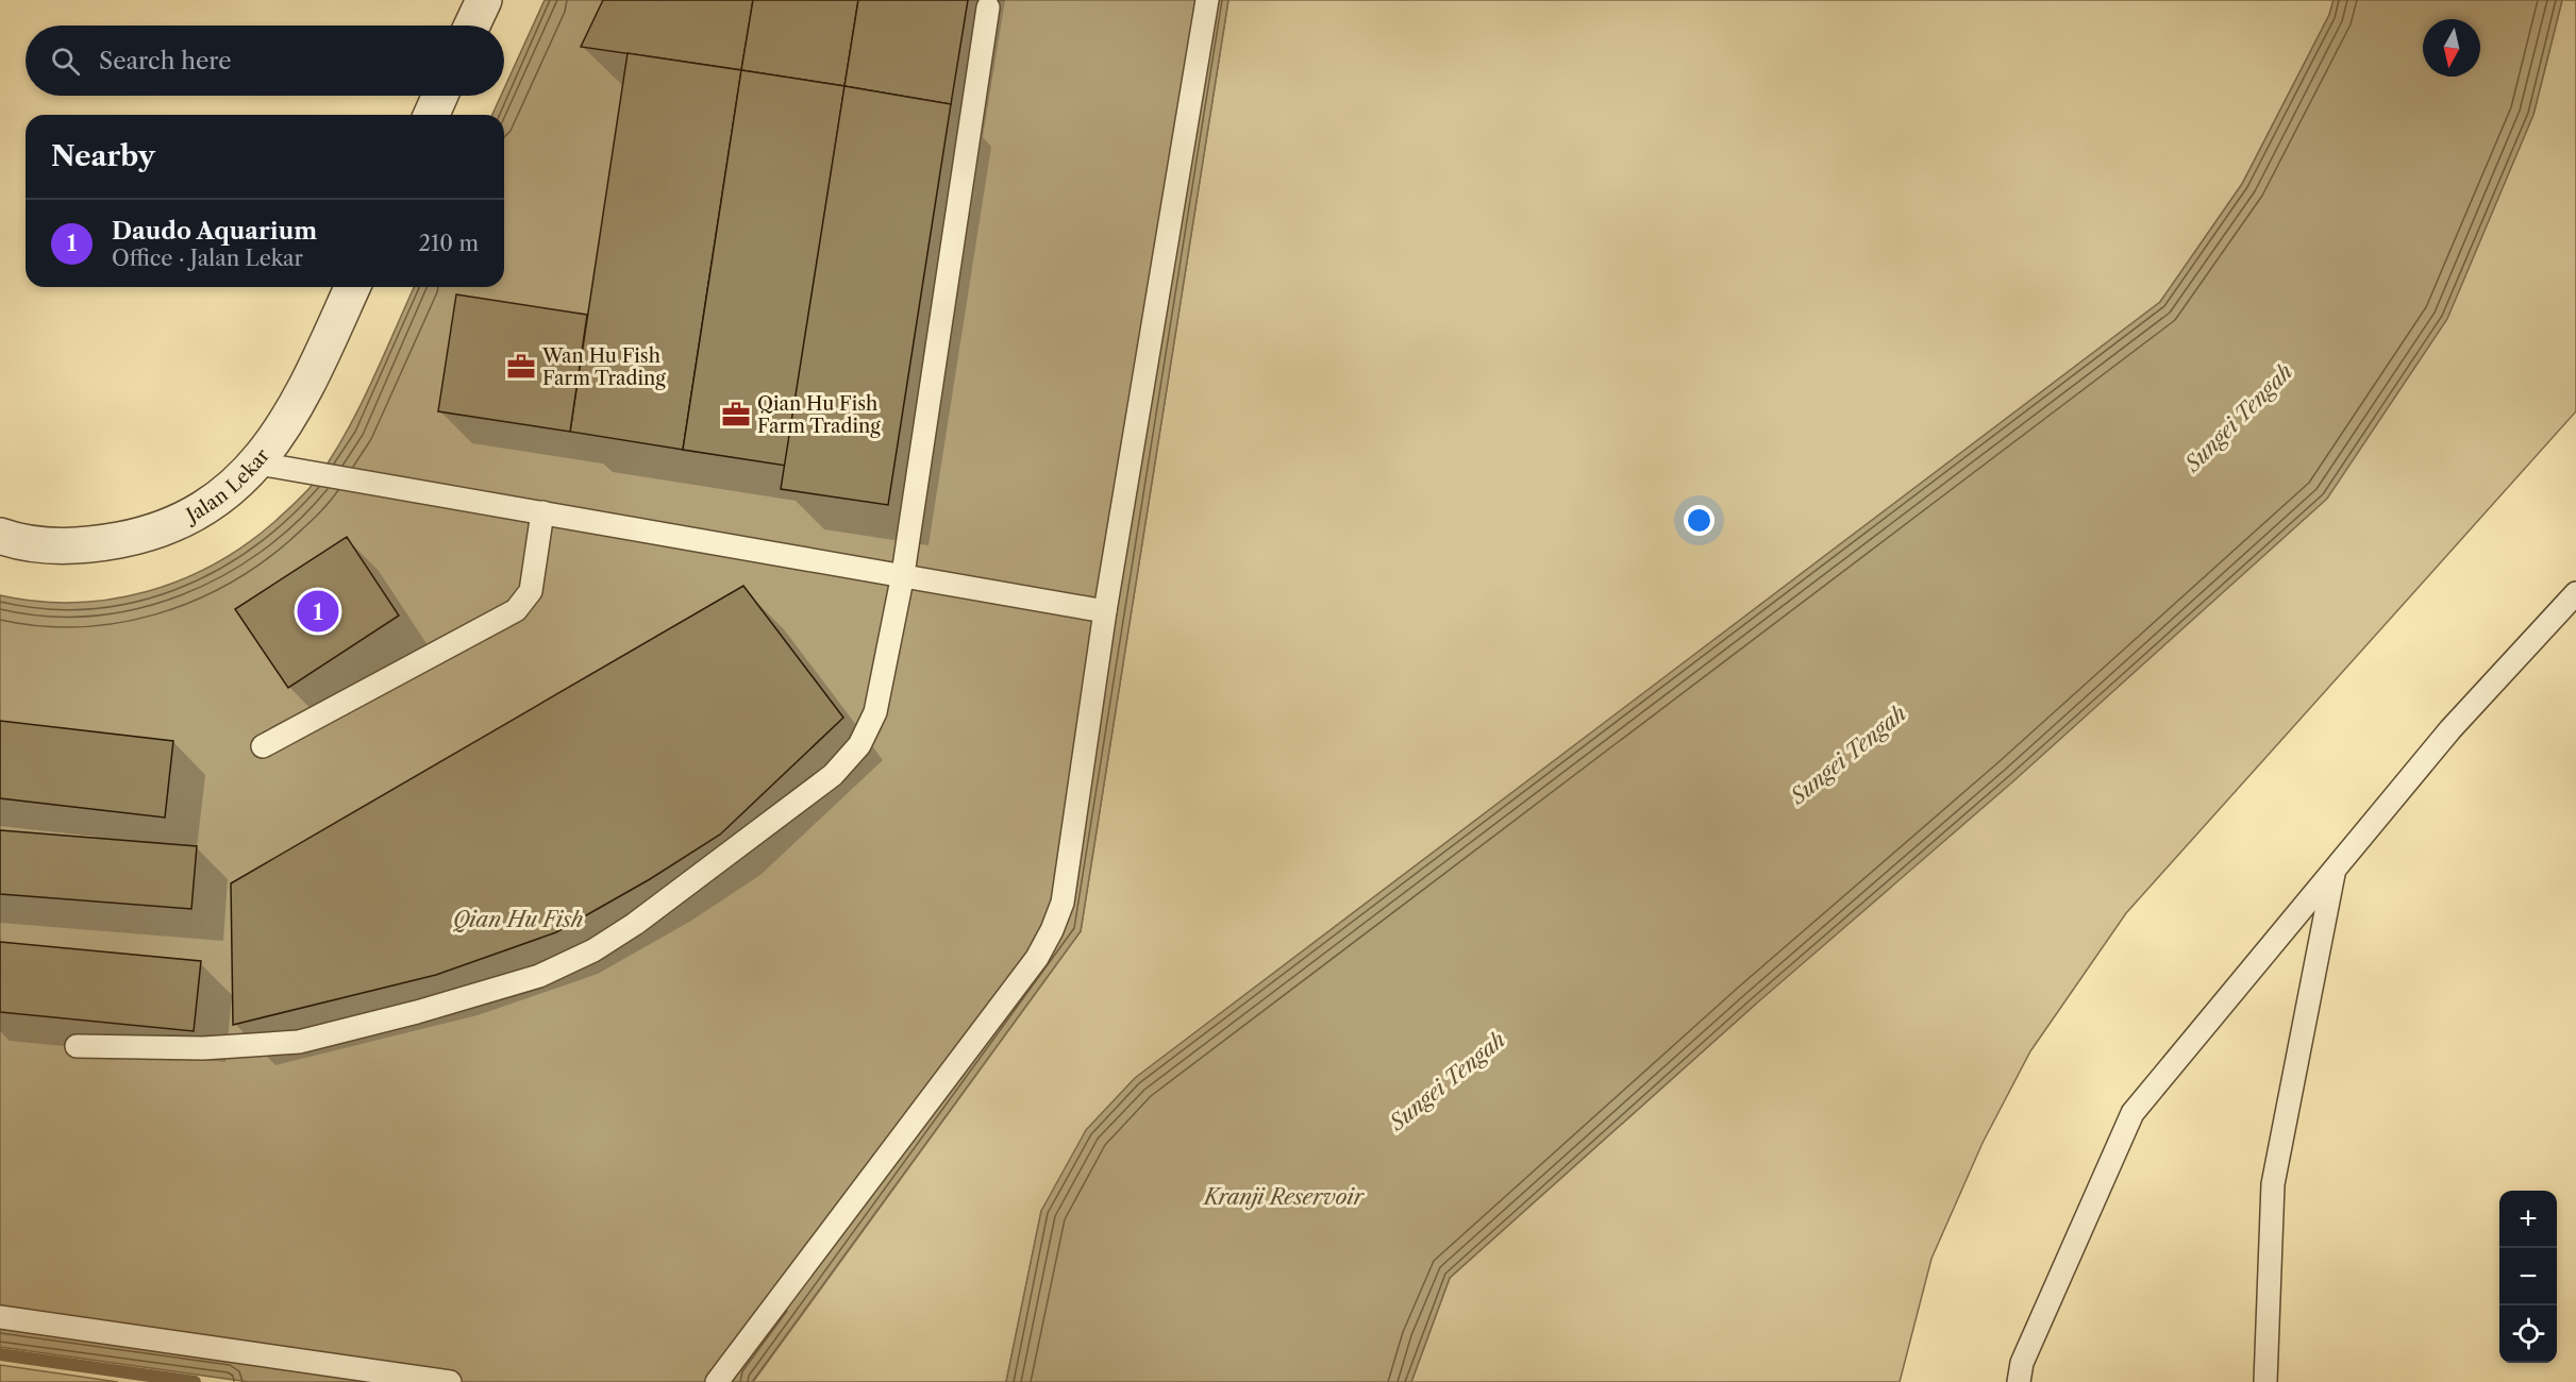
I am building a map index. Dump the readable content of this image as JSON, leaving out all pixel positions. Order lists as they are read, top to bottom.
{
  "streets": {
    "street": ["Jalan Lekar"]
  },
  "water": ["Sungei Tengah", "Qian Hu Fish", "Kranji Reservoir"],
  "places": {
    "office": ["Wan Hu Fish Farm Trading", "Qian Hu Fish Farm Trading"]
  },
  "north": "bottom",
  "page": {
    "search": "Search here",
    "heading": "Nearby",
    "list": [
      {
        "mark": "1",
        "name": "Daudo Aquarium",
        "note": "Office · Jalan Lekar",
        "value": "210 m"
      }
    ],
    "pins": "1",
    "map_buttons": ["+", "−"]
  }
}
